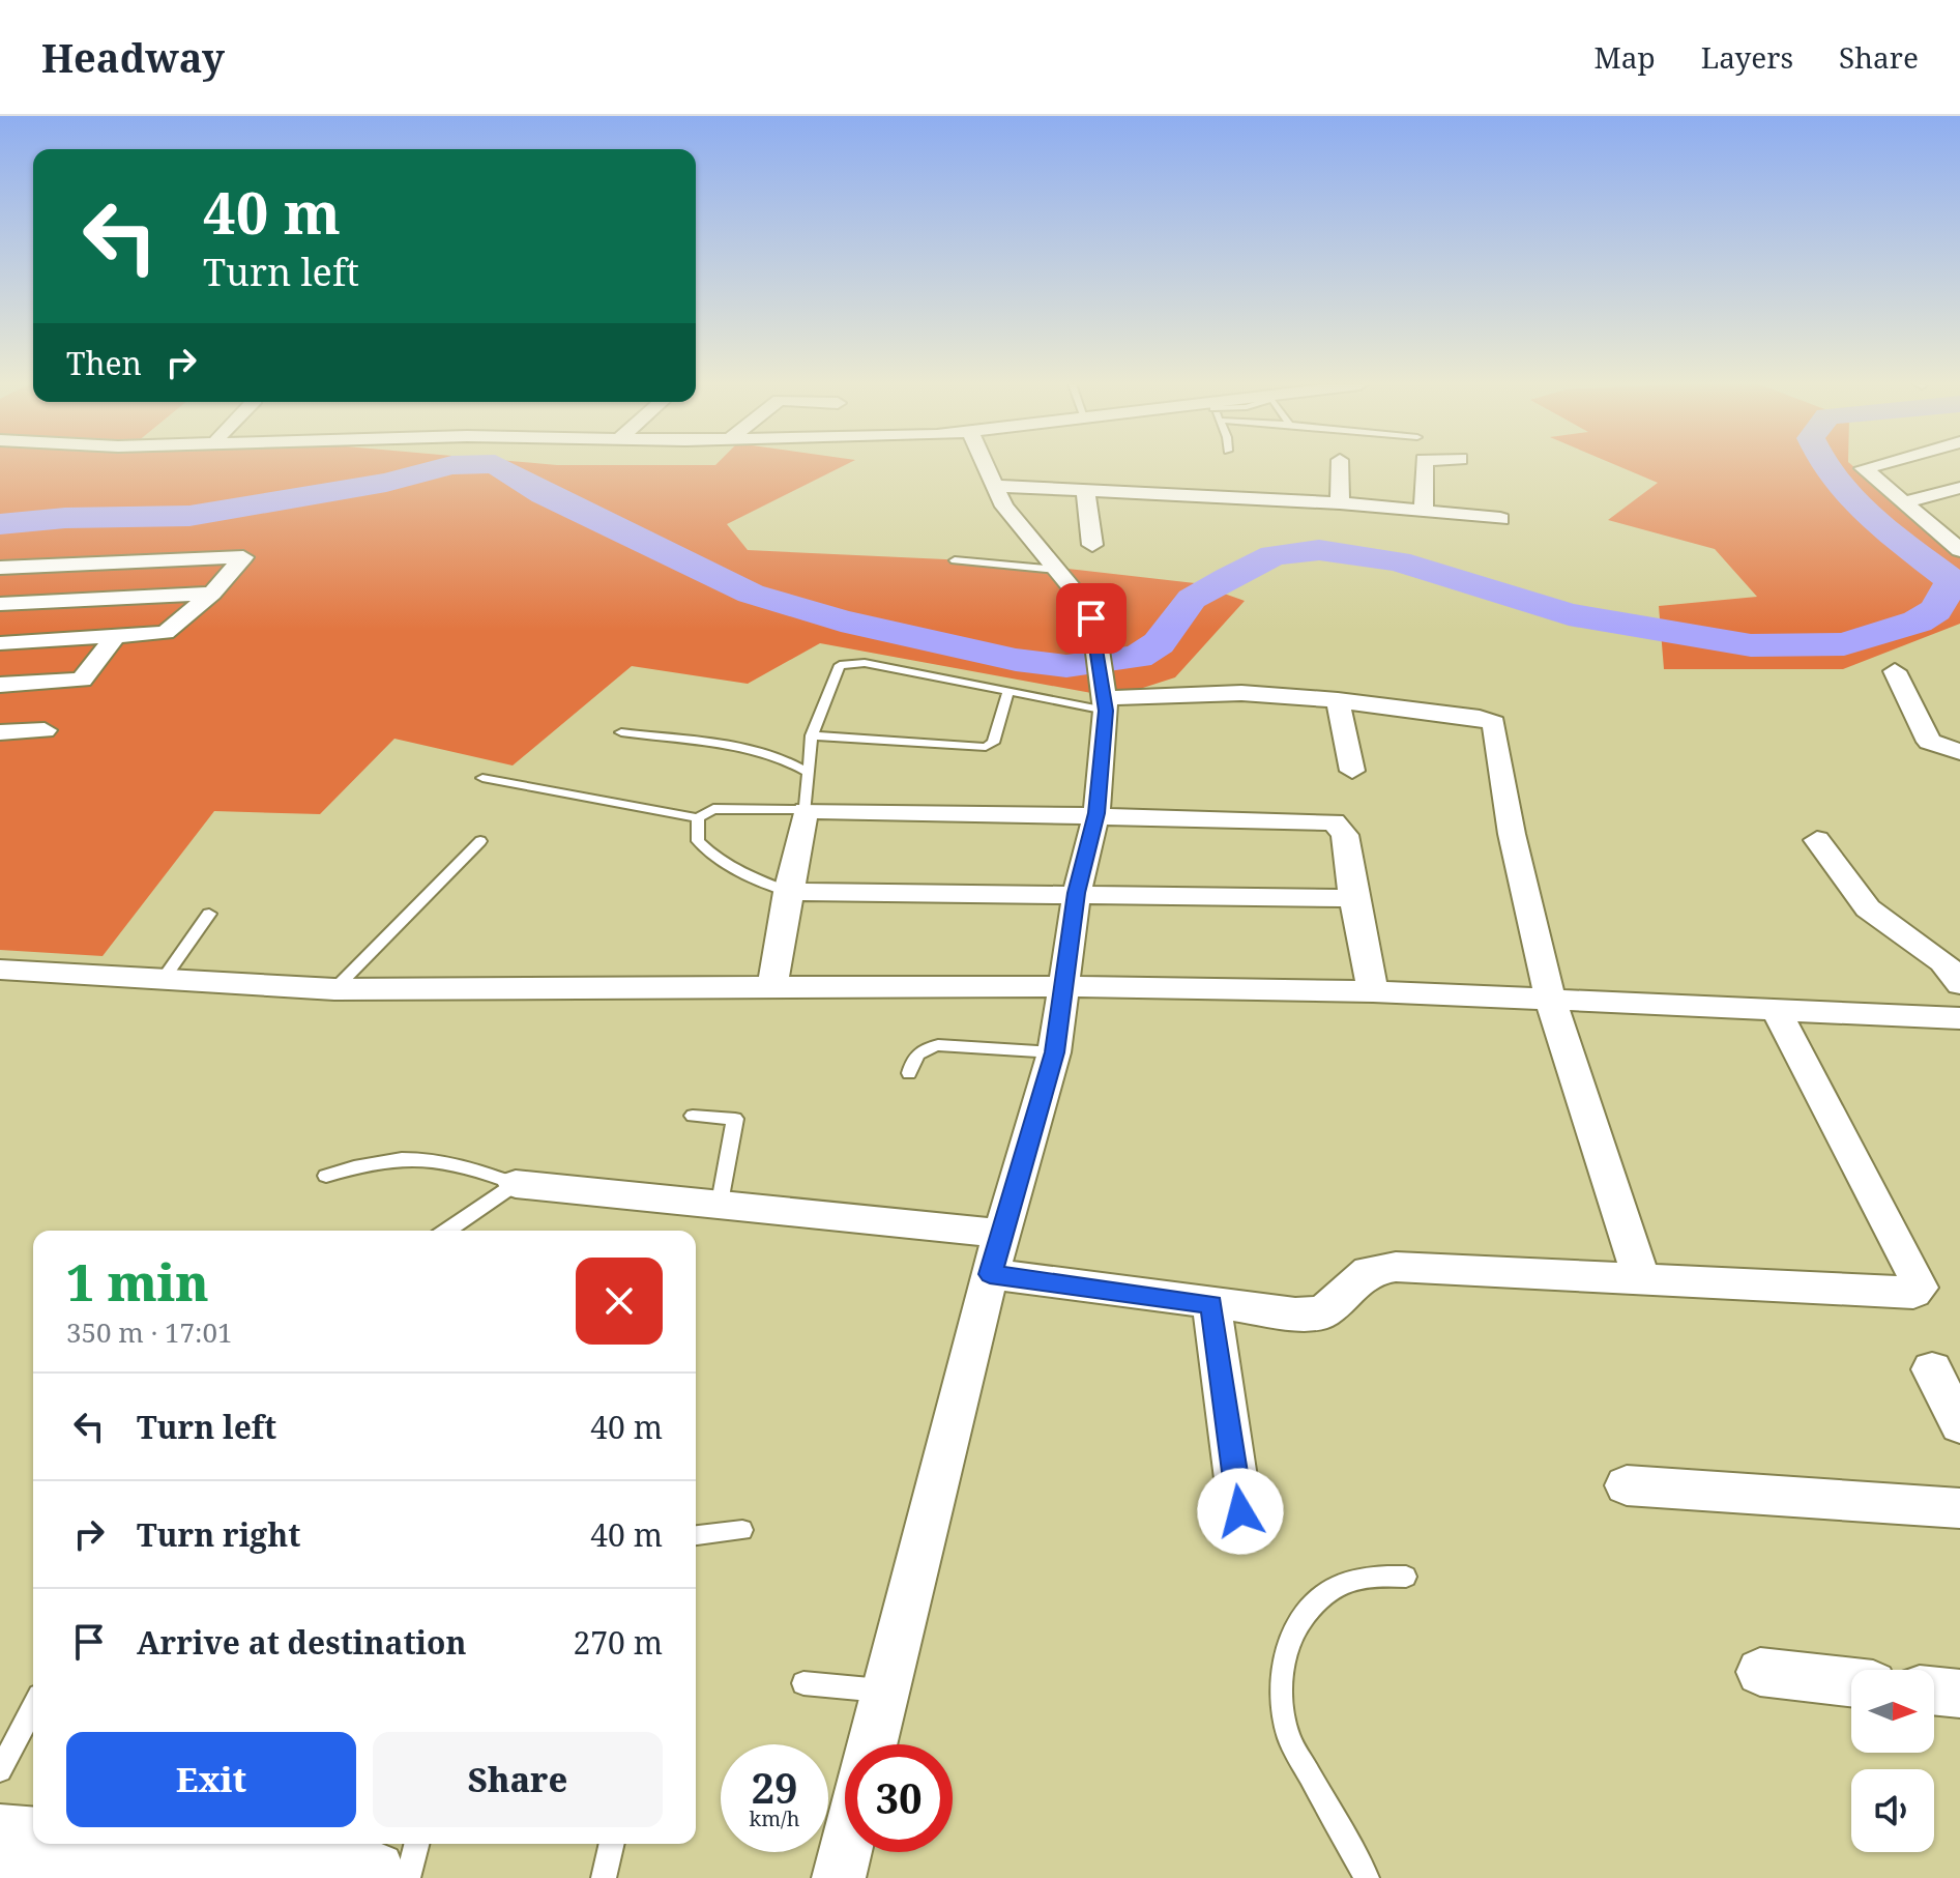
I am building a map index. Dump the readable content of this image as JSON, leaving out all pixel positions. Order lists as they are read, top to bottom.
{
  "north": "right",
  "page": {
    "header": "Headway",
    "nav": ["Map", "Layers", "Share"],
    "turn": ["40 m", "Turn left"],
    "then": "Then",
    "heading": ["1 min", "350 m · 17:01"],
    "list": [
      {
        "name": "Turn left",
        "value": "40 m"
      },
      {
        "name": "Turn right",
        "value": "40 m"
      },
      {
        "name": "Arrive at destination",
        "value": "270 m"
      }
    ],
    "buttons": ["Exit", "Share"],
    "speed": "29 km/h",
    "limit": "30"
  }
}
